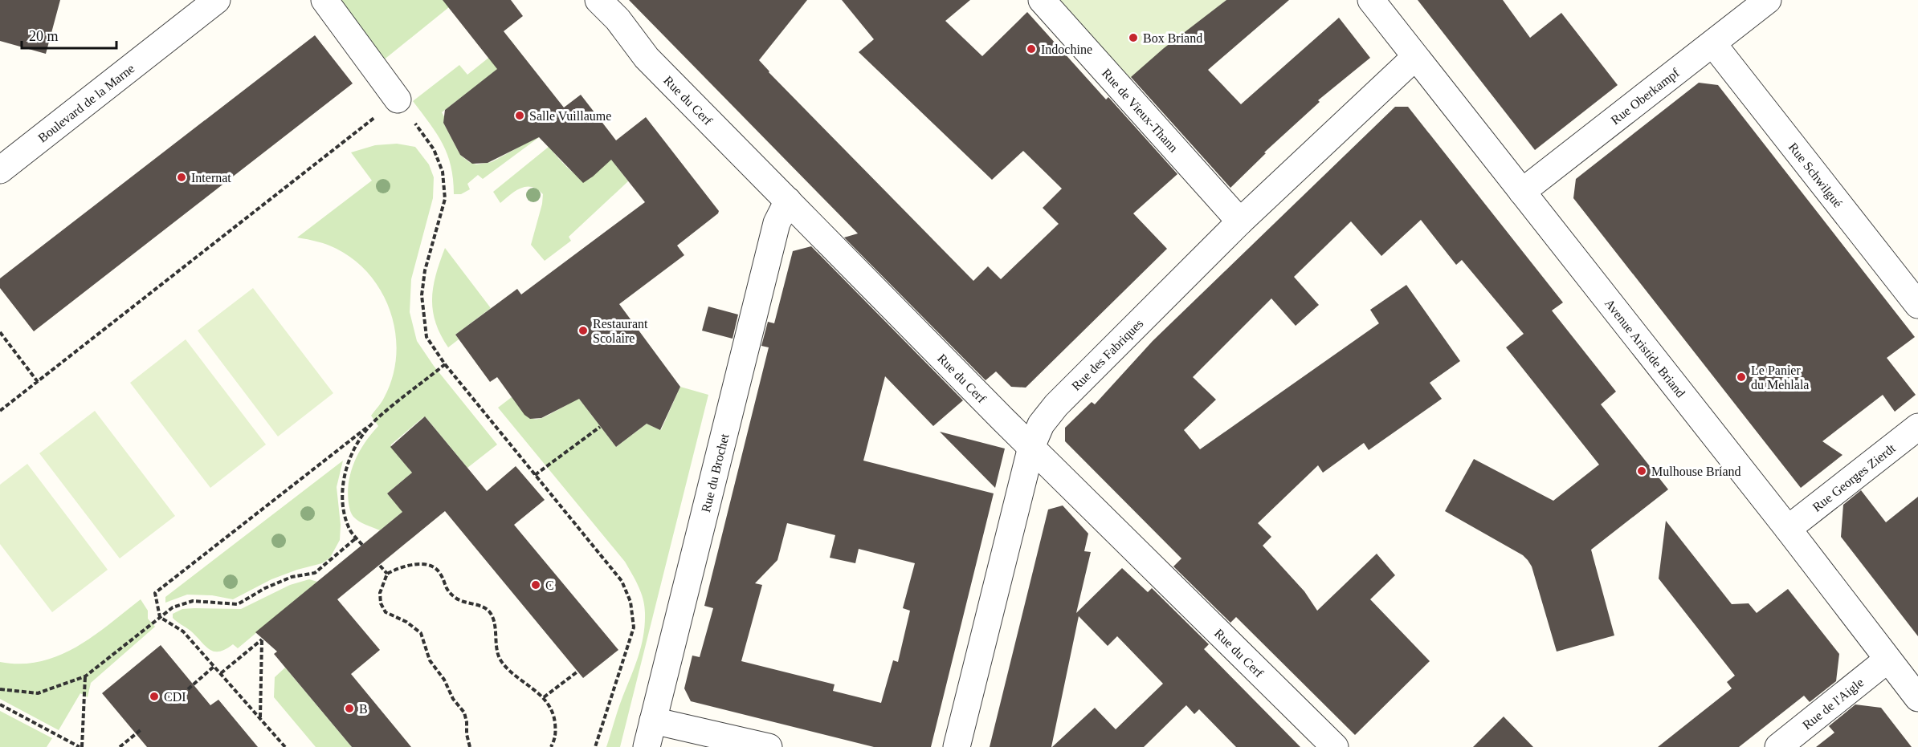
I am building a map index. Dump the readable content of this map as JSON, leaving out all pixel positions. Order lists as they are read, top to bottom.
{
  "streets": {
    "street": [
      "Rue Oberkampf",
      "Rue du Cerf",
      "Boulevard de la Marne",
      "Rue de Vieux-Thann",
      "Rue Schwilgué",
      "Avenue Aristide Briand",
      "Rue des Fabriques",
      "Rue du Brochet",
      "Rue Georges Zierdt",
      "Rue de l'Aigle"
    ]
  },
  "crossings": [
    ["Rue Oberkampf", "Rue Schwilgué"],
    ["Rue Oberkampf", "Avenue Aristide Briand"],
    ["Rue du Cerf", "Rue des Fabriques"],
    ["Rue du Cerf", "Rue du Brochet"],
    ["Rue de Vieux-Thann", "Rue des Fabriques"],
    ["Avenue Aristide Briand", "Rue des Fabriques"],
    ["Avenue Aristide Briand", "Rue Georges Zierdt"],
    ["Avenue Aristide Briand", "Rue de l'Aigle"]
  ],
  "places": [
    "Box Briand",
    "Indochine",
    "Salle Vuillaume",
    "Internat",
    "Restaurant Scolaire",
    "Le Panier du Mehlala",
    "Mulhouse Briand",
    "C",
    "CDI",
    "B"
  ],
  "scale_bar": "20 m"
}
